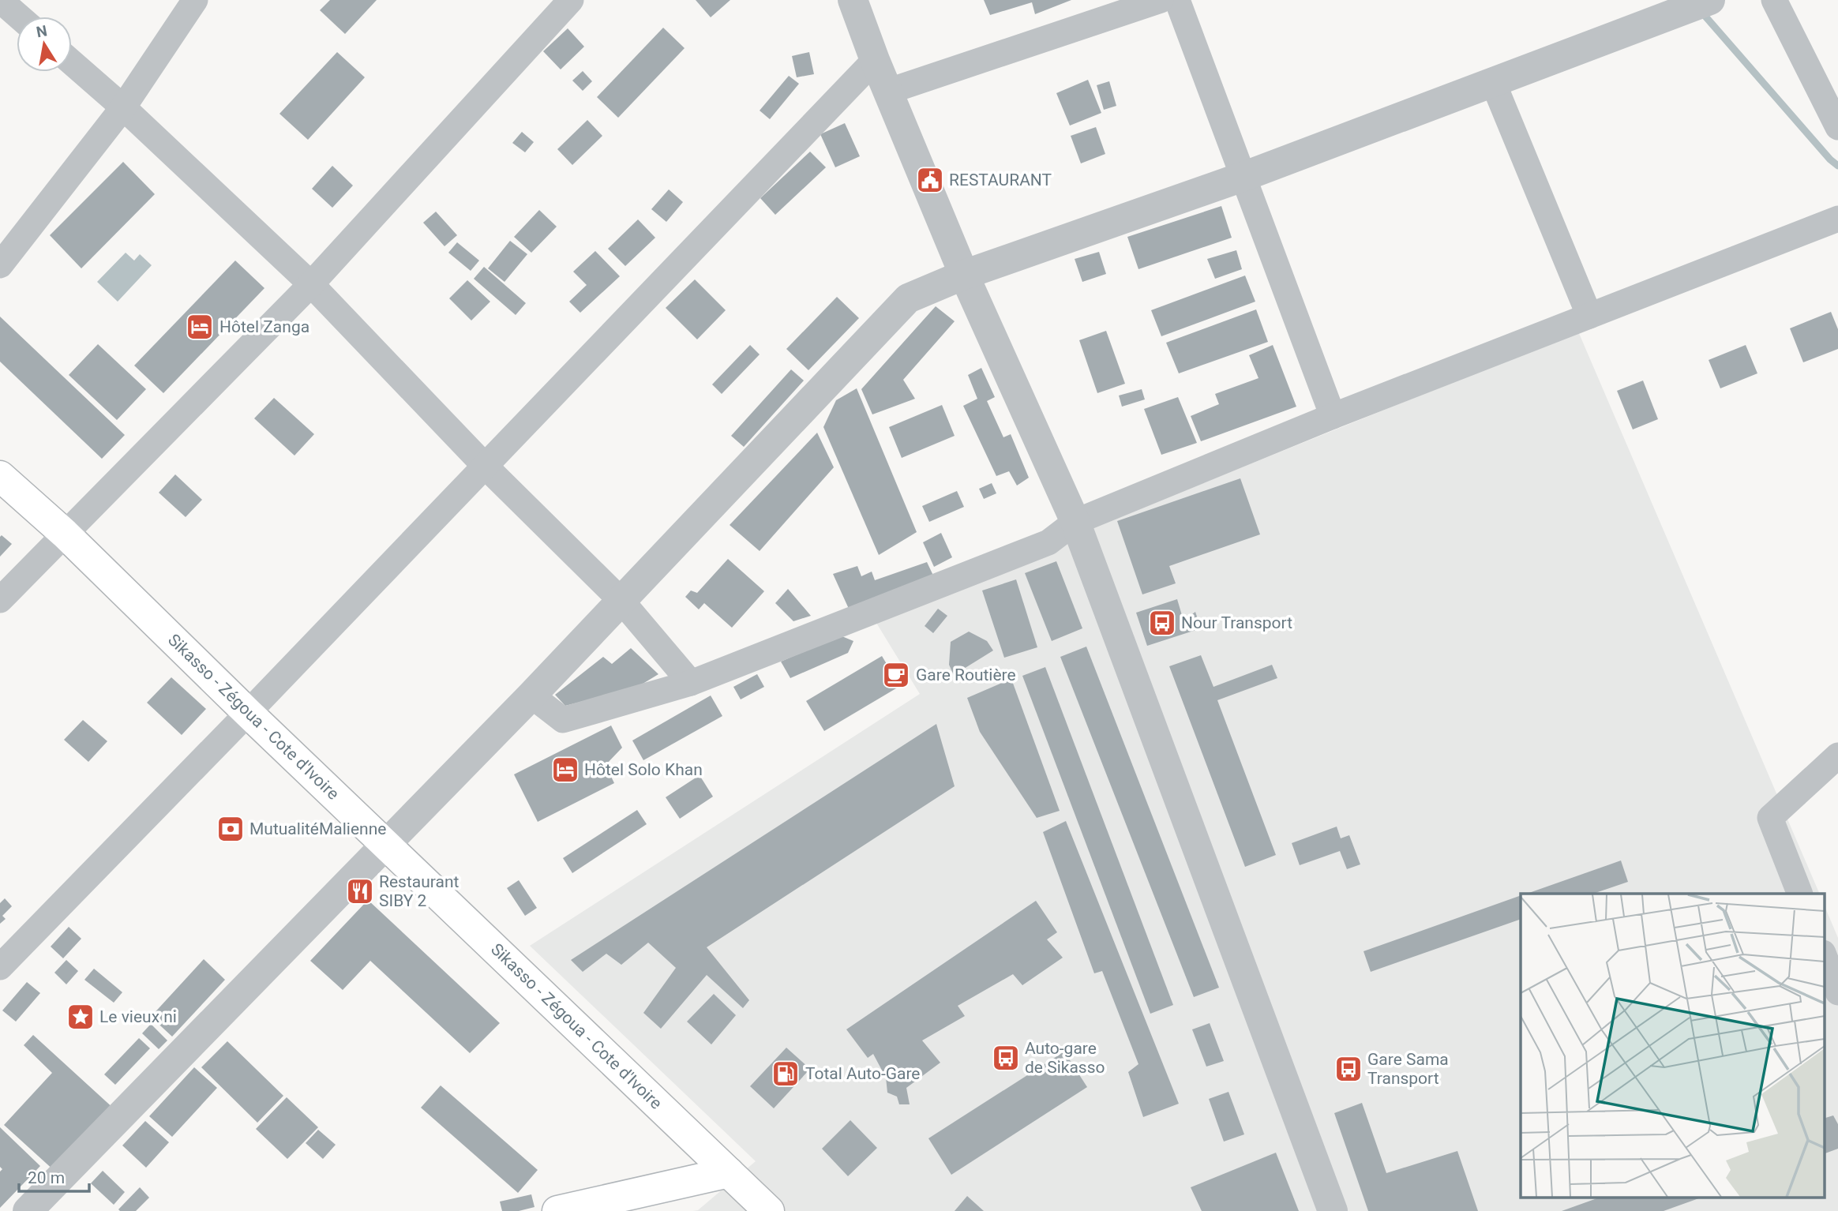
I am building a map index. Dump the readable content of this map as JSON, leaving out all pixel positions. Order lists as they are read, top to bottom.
{
  "streets": {
    "main road": ["Sikasso - Zégoua - Cote d'Ivoire"]
  },
  "places": {
    "public building": ["RESTAURANT"],
    "hotel": ["Hôtel Zanga", "Hôtel Solo Khan"],
    "bus stop": ["Nour Transport", "Auto-gare de Sikasso", "Gare Sama Transport"],
    "cafe": ["Gare Routière"],
    "bank": ["MutualitéMalienne"],
    "restaurant": ["Restaurant SIBY 2"],
    "place": ["Le vieux ni"],
    "fuel station": ["Total Auto-Gare"]
  },
  "scale_bar": "20 m",
  "north": "top"
}
